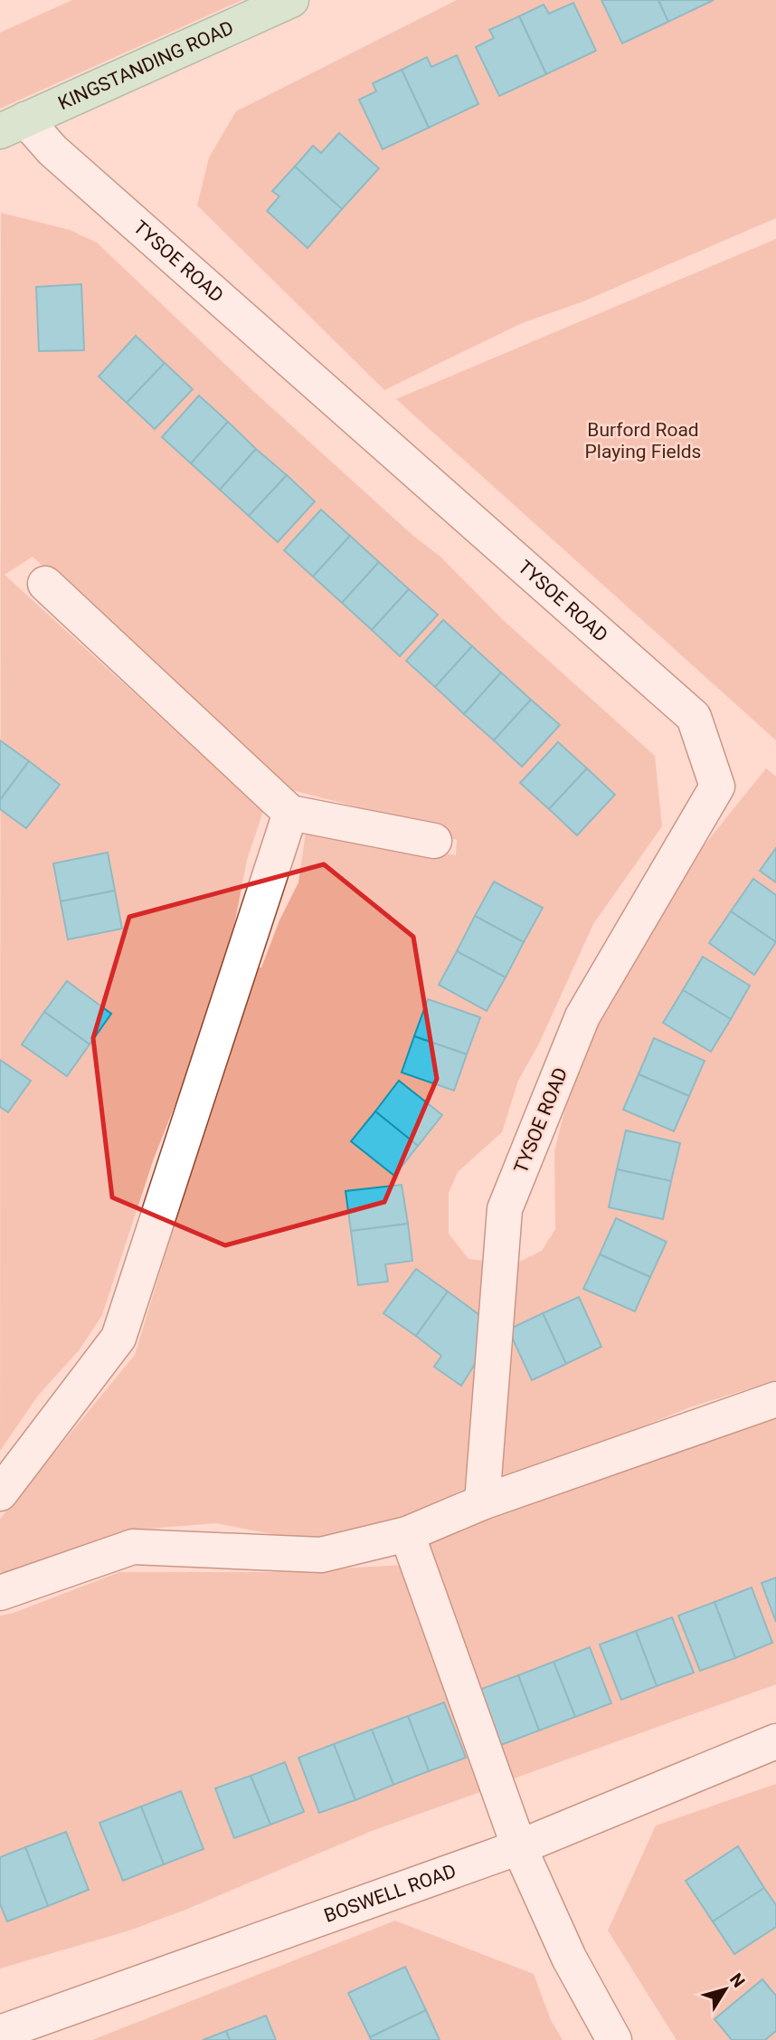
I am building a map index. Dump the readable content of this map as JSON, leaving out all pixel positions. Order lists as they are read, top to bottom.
{
  "streets": {
    "main road": ["KINGSTANDING ROAD"],
    "street": ["TYSOE ROAD", "BOSWELL ROAD"]
  },
  "crossings": [
    ["KINGSTANDING ROAD", "TYSOE ROAD"]
  ],
  "parks": ["Burford Road Playing Fields"],
  "north": "top right"
}
